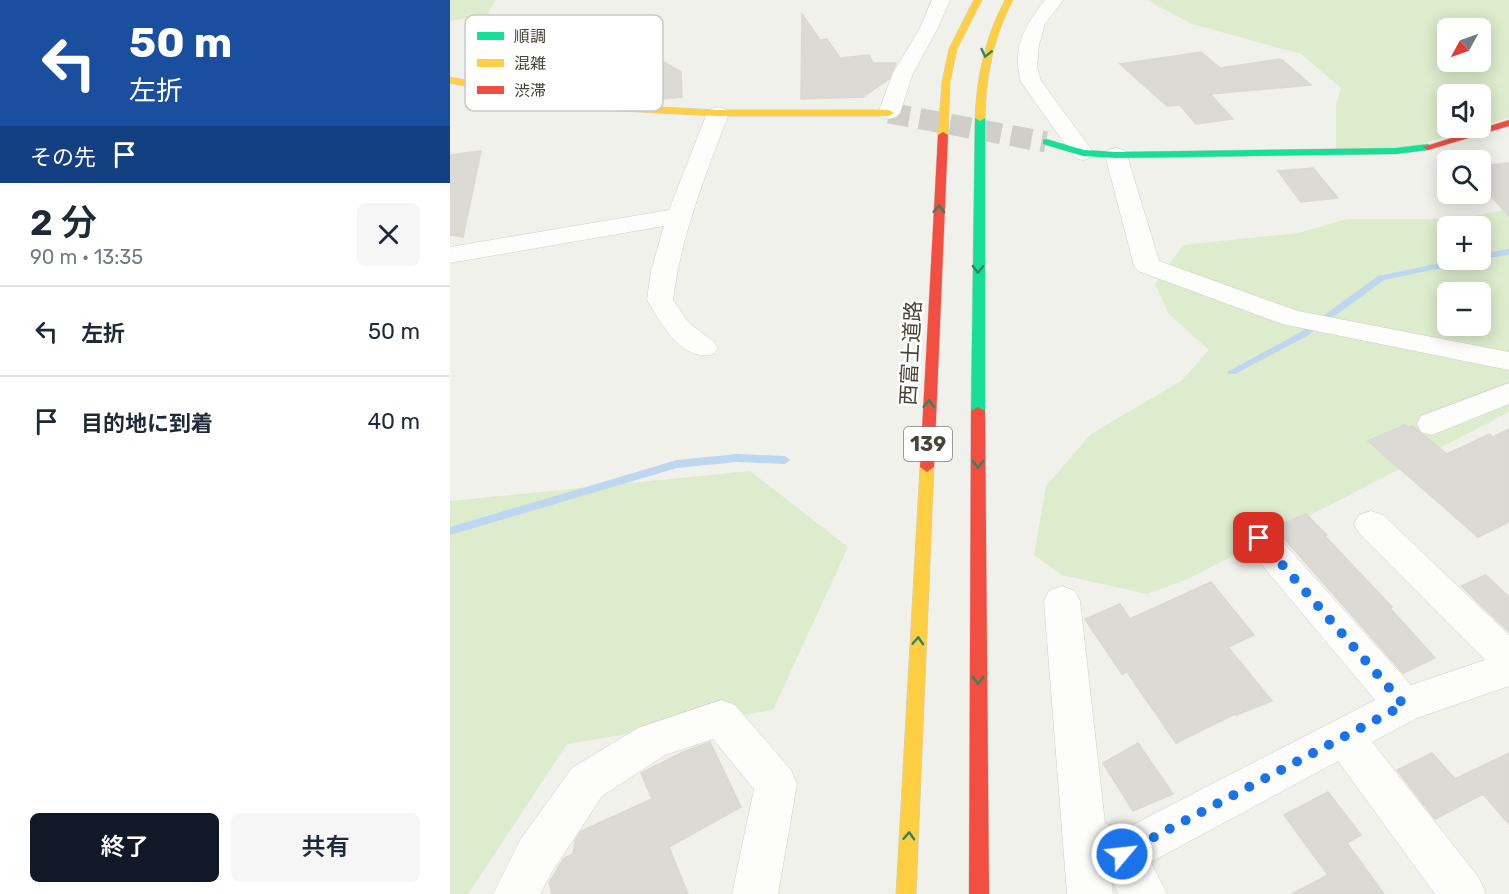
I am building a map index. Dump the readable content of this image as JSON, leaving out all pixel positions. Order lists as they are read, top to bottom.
{
  "streets": {
    "main road": ["西富士道路", "139"]
  },
  "legend": ["順調", "混雑", "渋滞"],
  "north": "bottom left",
  "page": {
    "turn": ["50 m", "左折"],
    "map_buttons": ["+", "−"],
    "then": "その先",
    "heading": ["2 分", "90 m · 13:35"],
    "list": [
      {
        "name": "左折",
        "value": "50 m"
      },
      {
        "name": "目的地に到着",
        "value": "40 m"
      }
    ],
    "buttons": ["終了", "共有"]
  }
}
